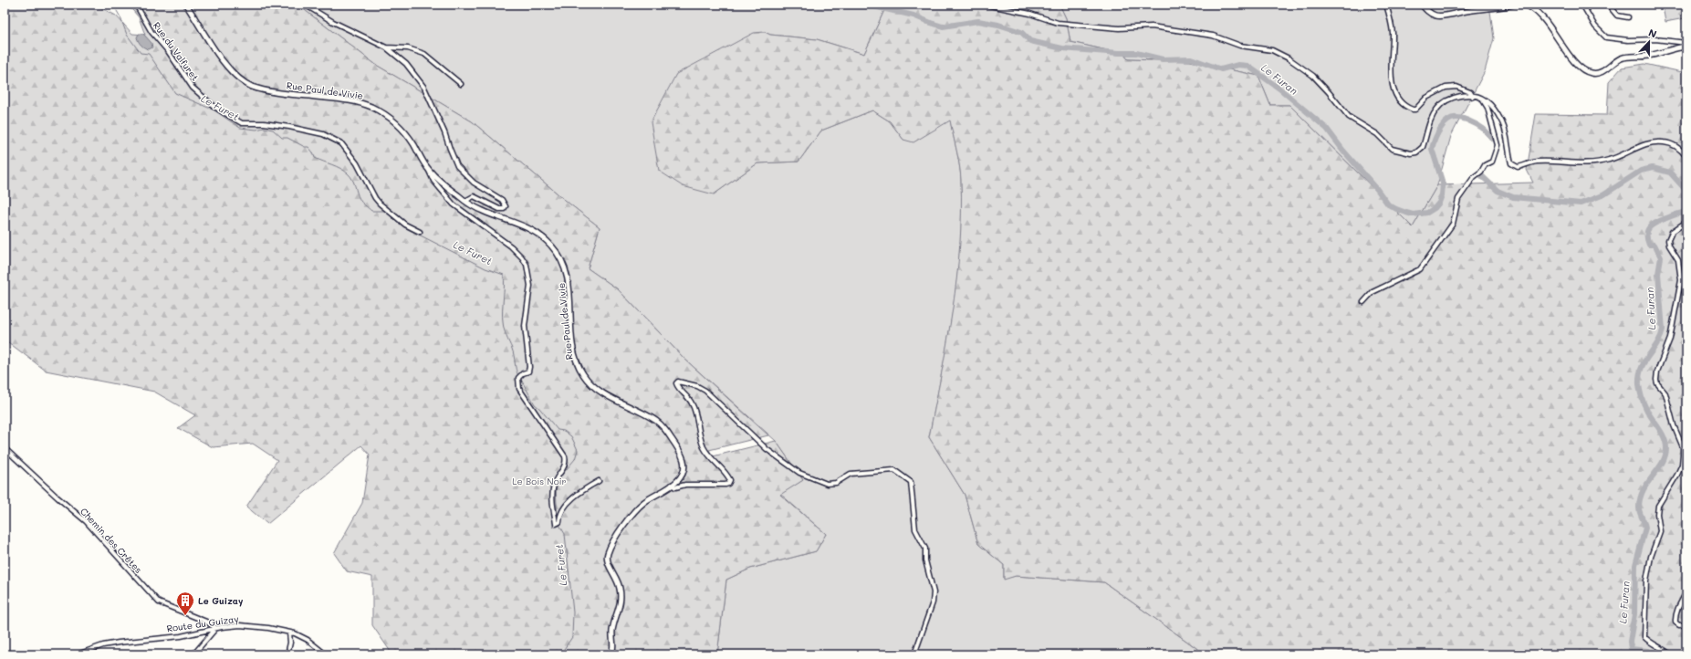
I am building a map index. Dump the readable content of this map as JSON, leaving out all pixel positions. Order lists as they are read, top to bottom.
{
  "streets": {
    "main road": ["Rue Paul de Vivie"],
    "street": ["Rue du Valfuret", "Chemin des Crêtes", "Route du Guizay"]
  },
  "crossings": [
    ["Chemin des Crêtes", "Route du Guizay"]
  ],
  "water": ["Le Furan", "Le Furet"],
  "parks": ["Le Bois Noir"],
  "places": {
    "building": ["Le Guizay"]
  },
  "north": "top"
}
